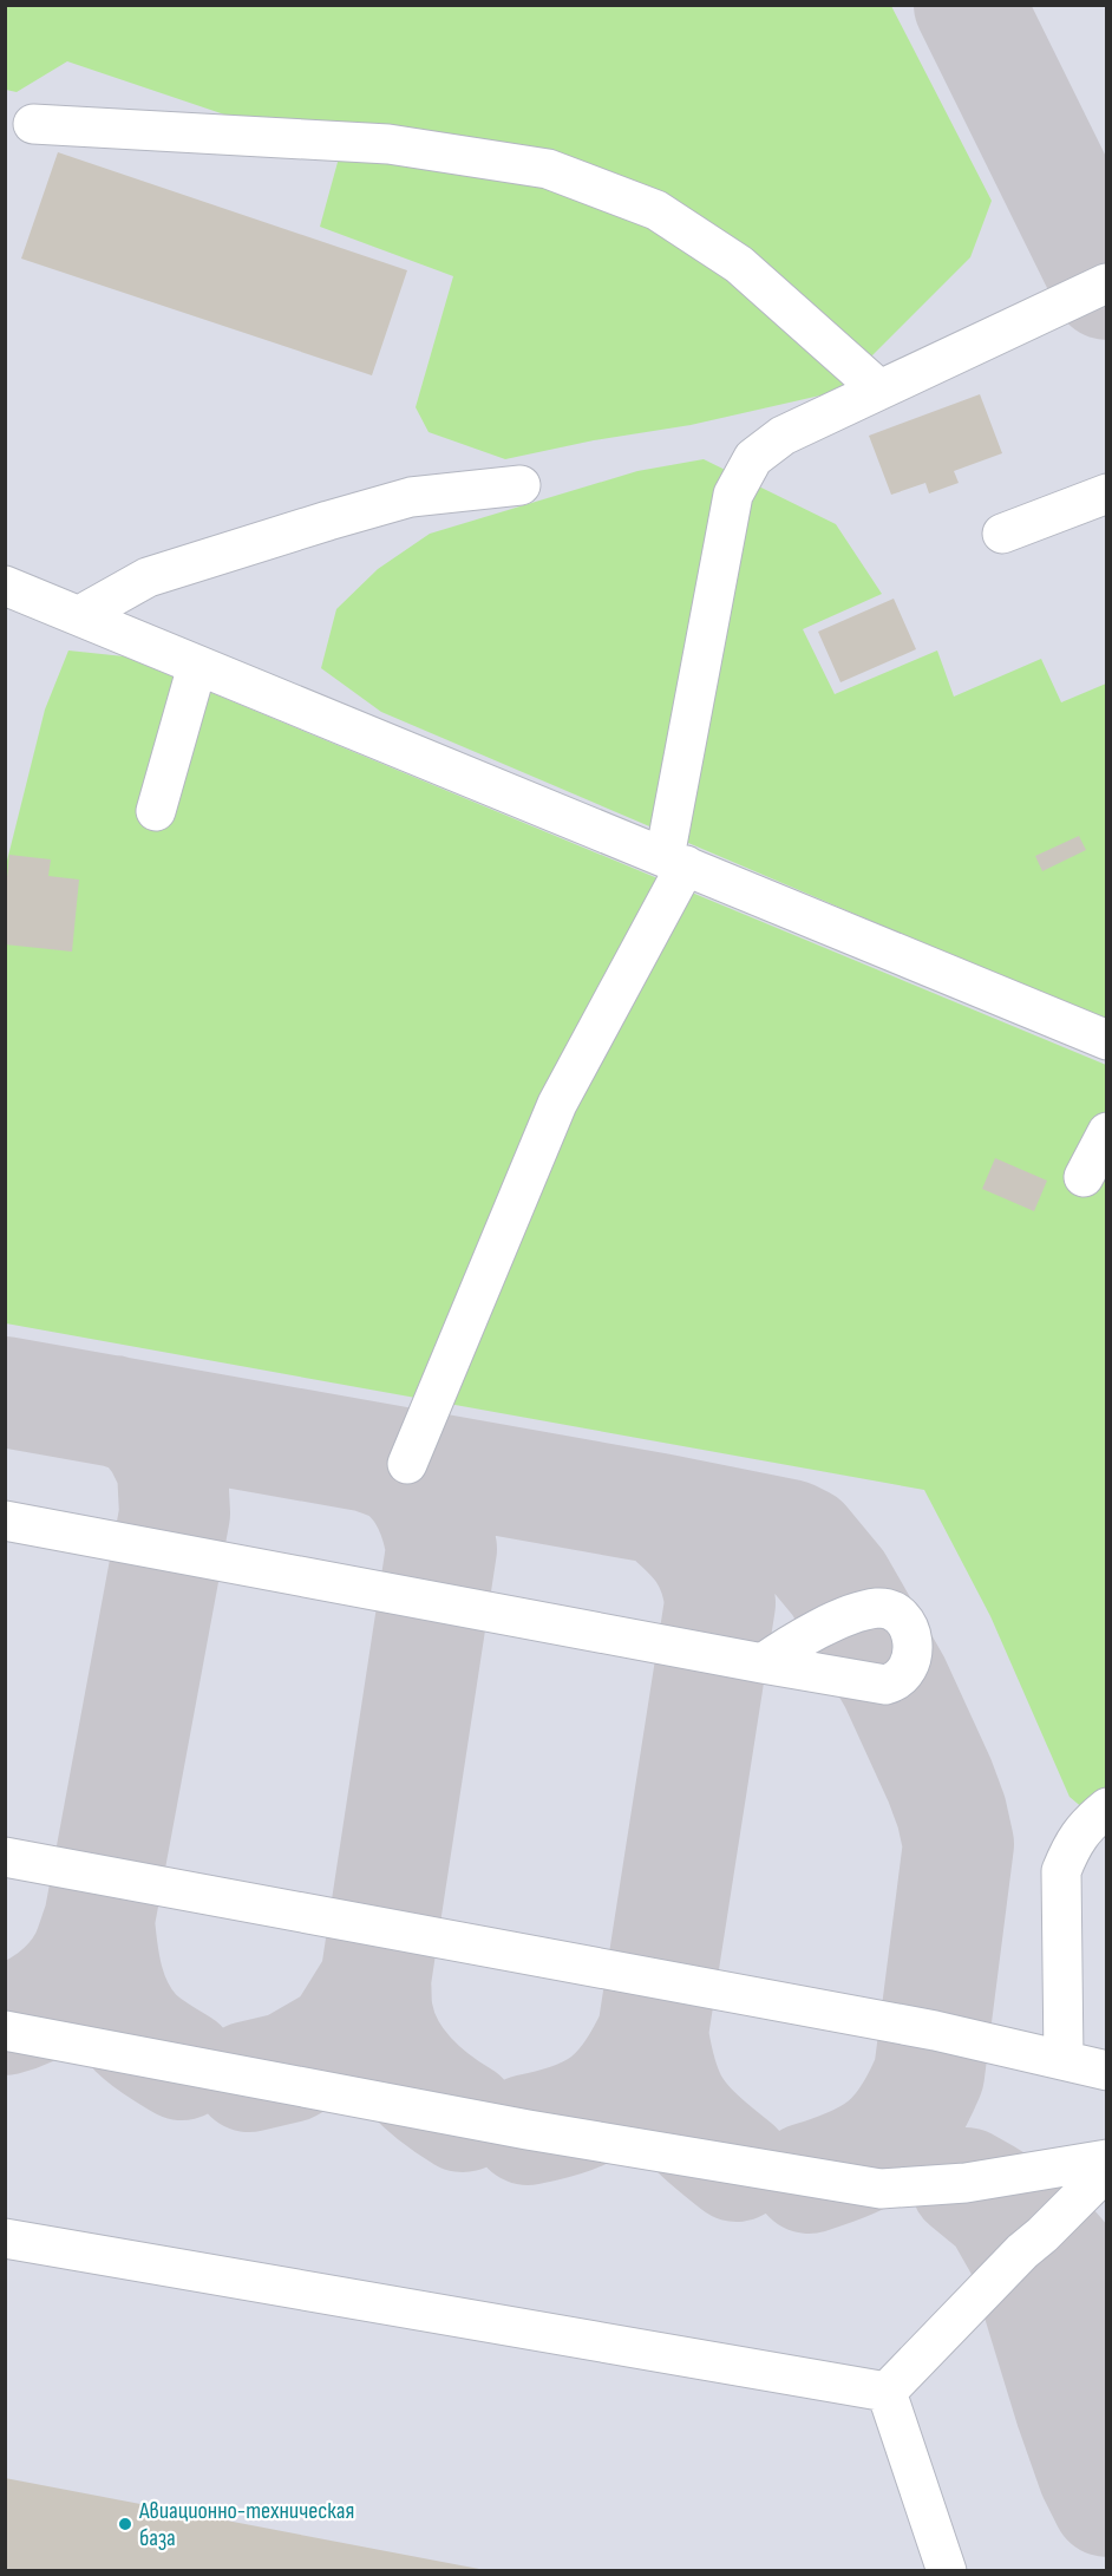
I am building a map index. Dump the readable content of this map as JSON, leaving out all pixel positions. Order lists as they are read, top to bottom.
{
  "places": ["Авиационно-техническая база"]
}
